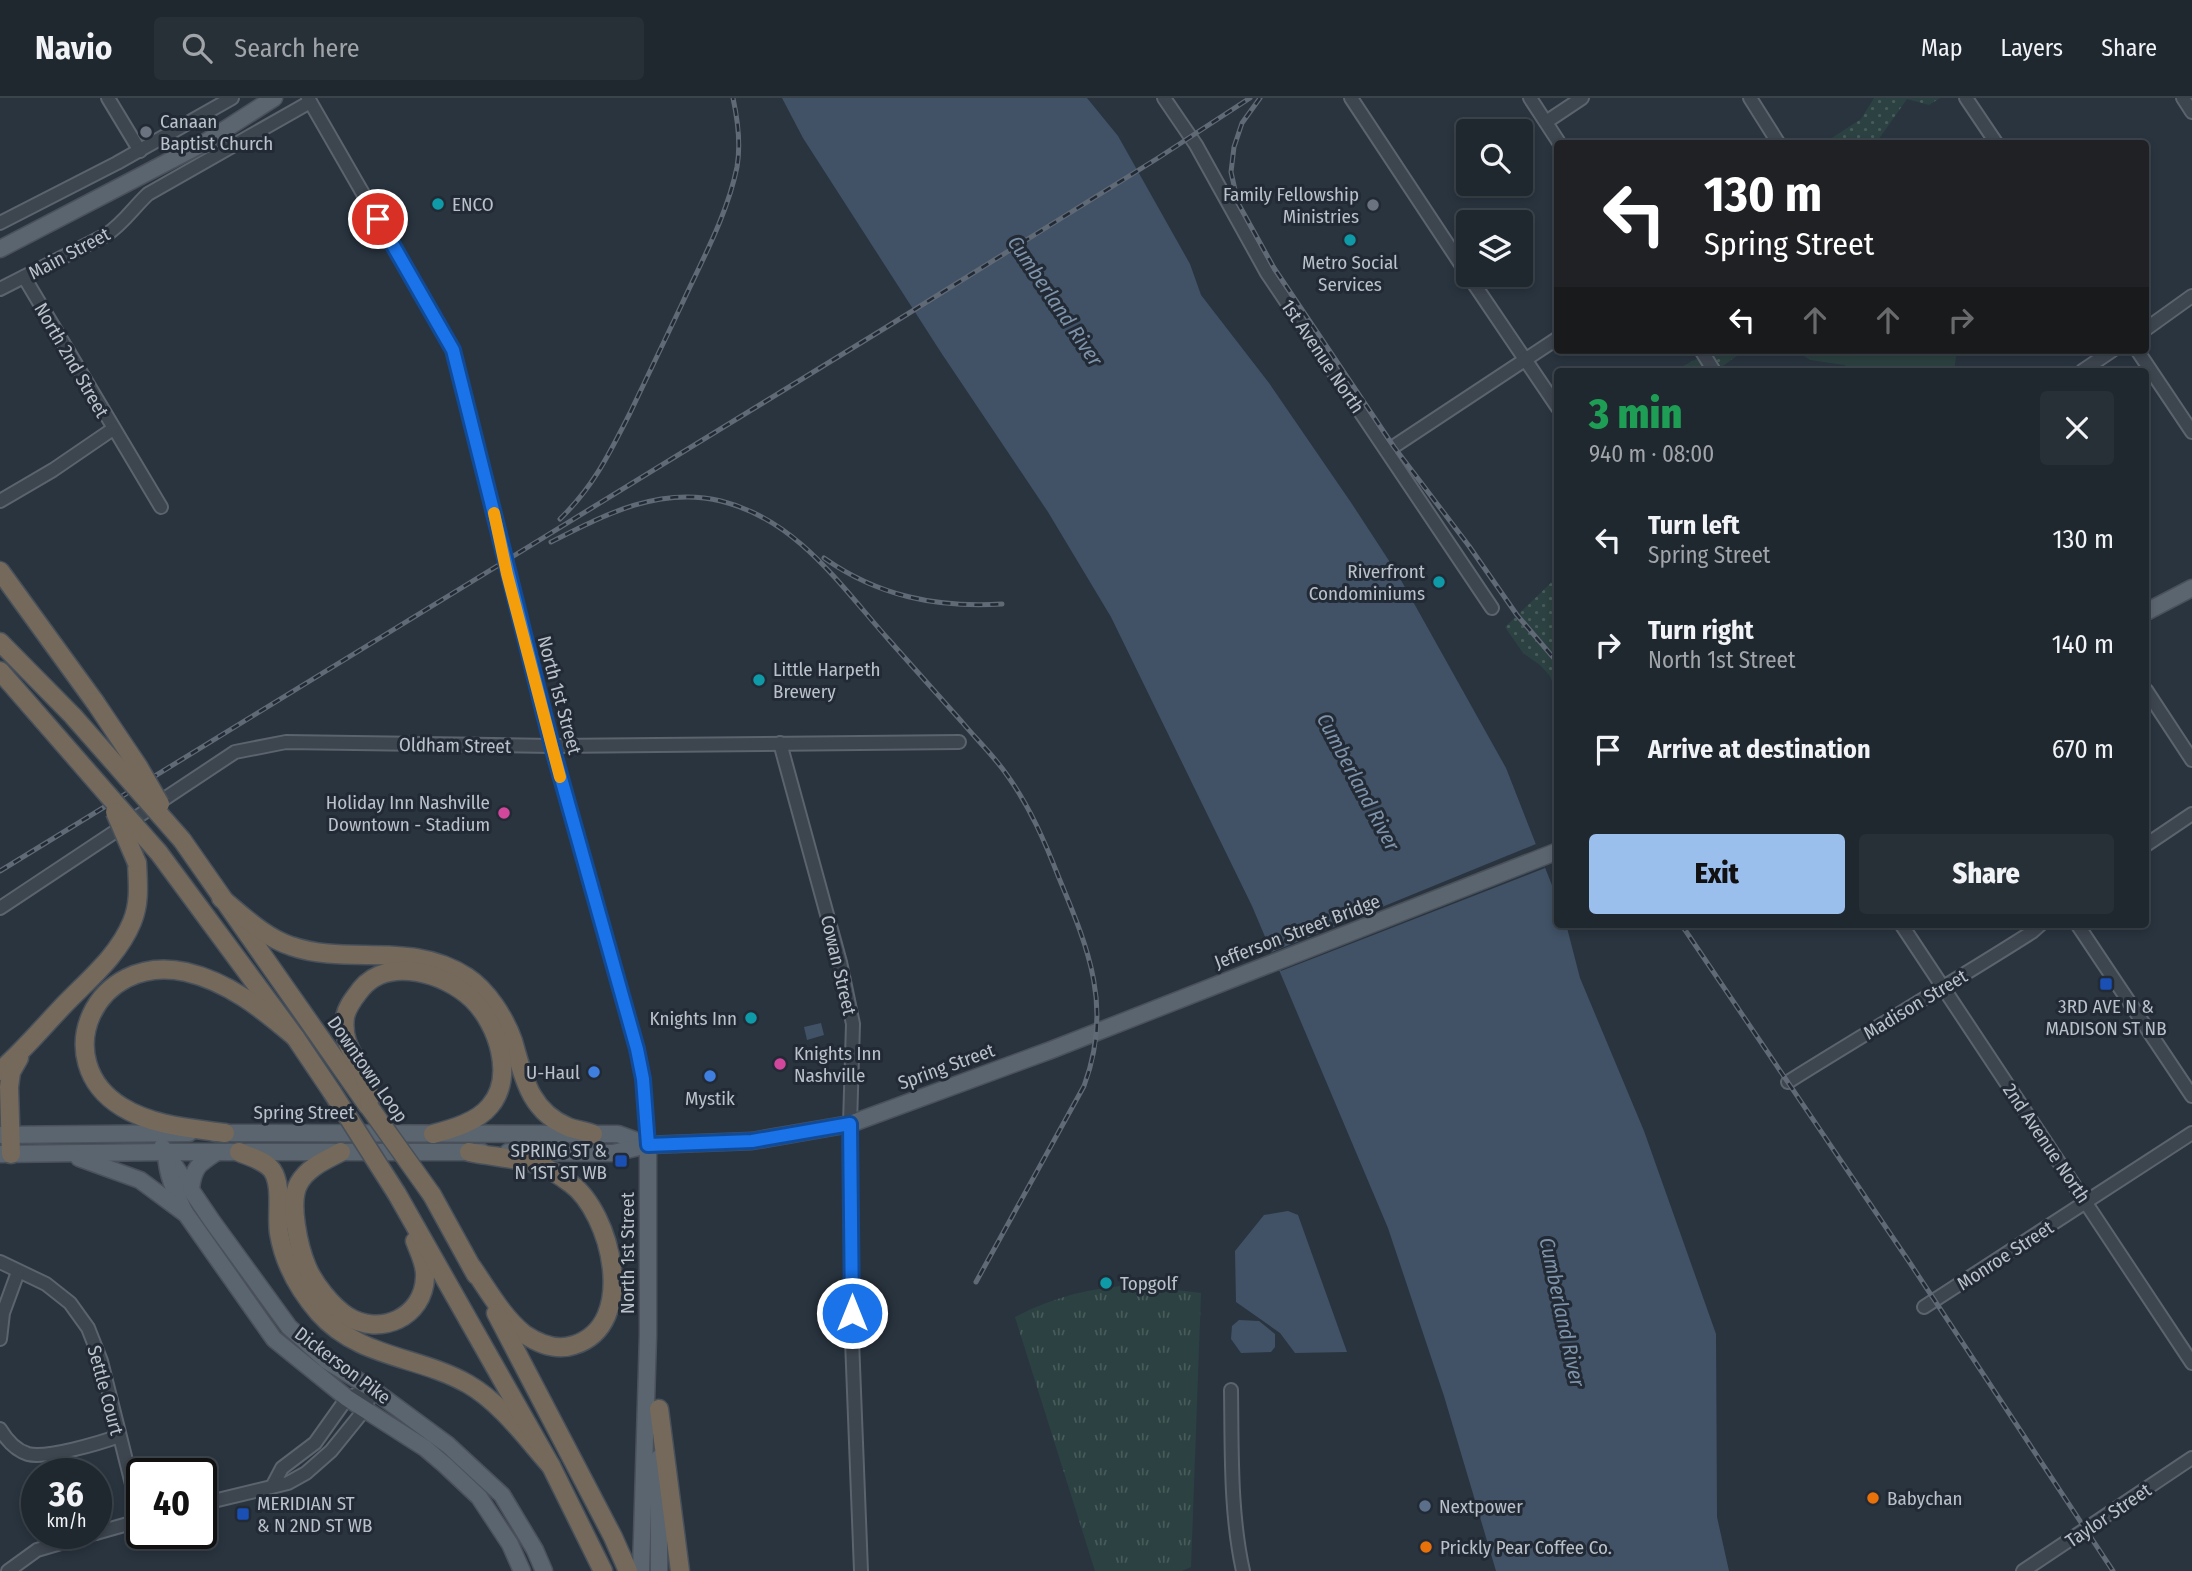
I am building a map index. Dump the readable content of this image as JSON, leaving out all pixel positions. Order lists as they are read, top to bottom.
{
  "streets": {
    "highway": ["Downtown Loop"],
    "main road": [
      "North 1st Street",
      "Jefferson Street Bridge",
      "Spring Street",
      "Dickerson Pike"
    ],
    "street": [
      "Main Street",
      "1st Avenue North",
      "North 2nd Street",
      "Oldham Street",
      "Cowan Street",
      "Madison Street",
      "2nd Avenue North",
      "Monroe Street",
      "Settle Court",
      "Taylor Street"
    ]
  },
  "crossings": [
    ["Main Street", "North 2nd Street"],
    ["Main Street", "North 1st Street"],
    ["North 1st Street", "Oldham Street"],
    ["North 1st Street", "Spring Street"],
    ["Oldham Street", "Cowan Street"],
    ["Jefferson Street Bridge", "Spring Street"],
    ["Cowan Street", "Spring Street"],
    ["Madison Street", "2nd Avenue North"],
    ["Spring Street", "Dickerson Pike"],
    ["2nd Avenue North", "Monroe Street"]
  ],
  "water": ["Cumberland River"],
  "places": {
    "other": [
      "Canaan Baptist Church",
      "ENCO",
      "Family Fellowship Ministries",
      "Metro Social Services",
      "Riverfront Condominiums",
      "Little Harpeth Brewery",
      "Holiday Inn Nashville Downtown - Stadium",
      "Knights Inn",
      "Knights Inn Nashville",
      "U-Haul",
      "Mystik",
      "Topgolf",
      "Babychan",
      "Nextpower",
      "Prickly Pear Coffee Co."
    ],
    "transit": ["3RD AVE N & MADISON ST NB", "SPRING ST & N 1ST ST WB", "MERIDIAN ST & N 2ND ST WB"]
  },
  "page": {
    "header": "Navio",
    "search": "Search here",
    "nav": ["Map", "Layers", "Share"],
    "turn": ["130 m", "Spring Street"],
    "heading": ["3 min", "940 m · 08:00"],
    "list": [
      {
        "name": "Turn left",
        "note": "Spring Street",
        "value": "130 m"
      },
      {
        "name": "Turn right",
        "note": "North 1st Street",
        "value": "140 m"
      },
      {
        "name": "Arrive at destination",
        "value": "670 m"
      }
    ],
    "buttons": ["Exit", "Share"],
    "speed": "36 km/h",
    "limit": "40"
  }
}
